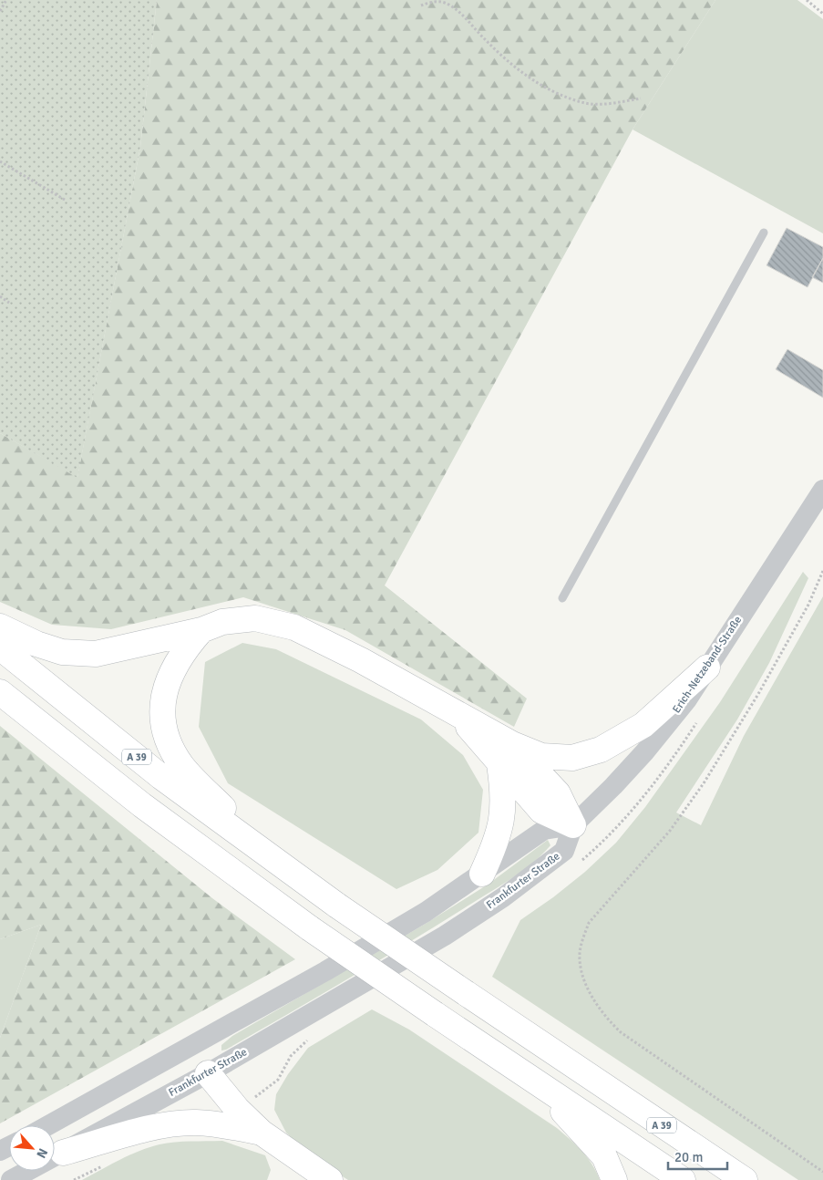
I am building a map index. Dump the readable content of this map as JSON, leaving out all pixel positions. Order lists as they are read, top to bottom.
{
  "streets": {
    "highway": ["A 39"],
    "street": ["Erich-Netzeband-Straße", "Frankfurter Straße"]
  },
  "crossings": [
    ["Erich-Netzeband-Straße", "Frankfurter Straße"]
  ],
  "scale_bar": "20 m",
  "north": "bottom right"
}
